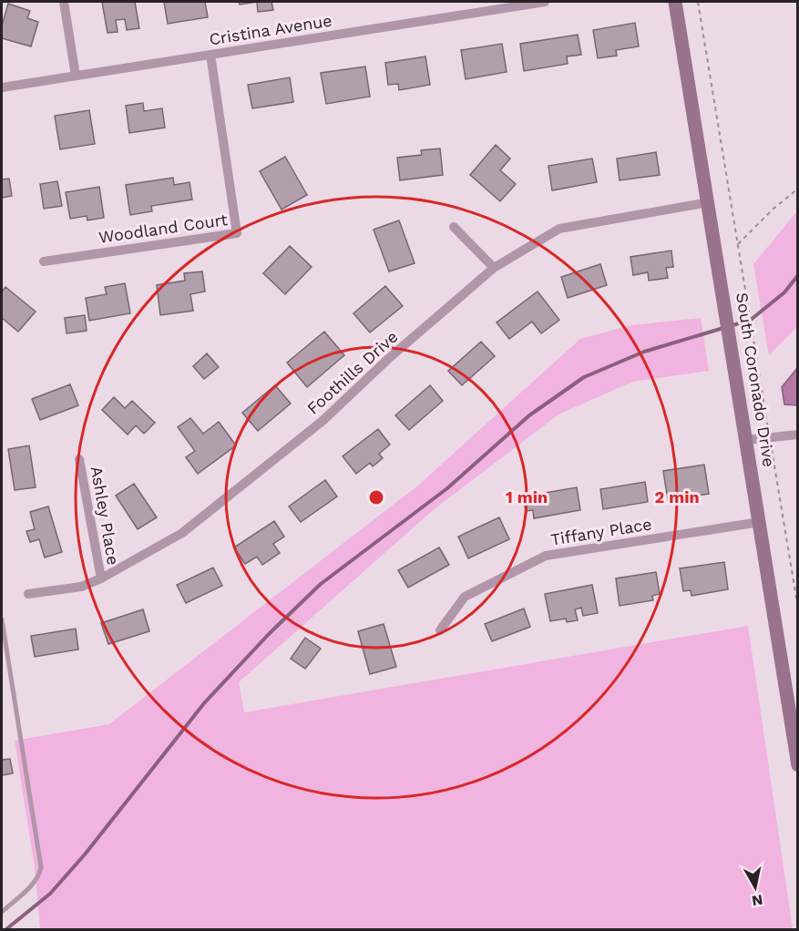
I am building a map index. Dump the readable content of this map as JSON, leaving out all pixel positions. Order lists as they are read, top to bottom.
{
  "streets": {
    "street": [
      "Cristina Avenue",
      "Woodland Court",
      "Foothills Drive",
      "South Coronado Drive",
      "Ashley Place",
      "Tiffany Place"
    ]
  },
  "crossings": [
    ["Cristina Avenue", "Woodland Court"],
    ["Foothills Drive", "South Coronado Drive"],
    ["Foothills Drive", "Ashley Place"],
    ["South Coronado Drive", "Tiffany Place"]
  ],
  "north": "bottom",
  "rings": ["1 min", "2 min"]
}
